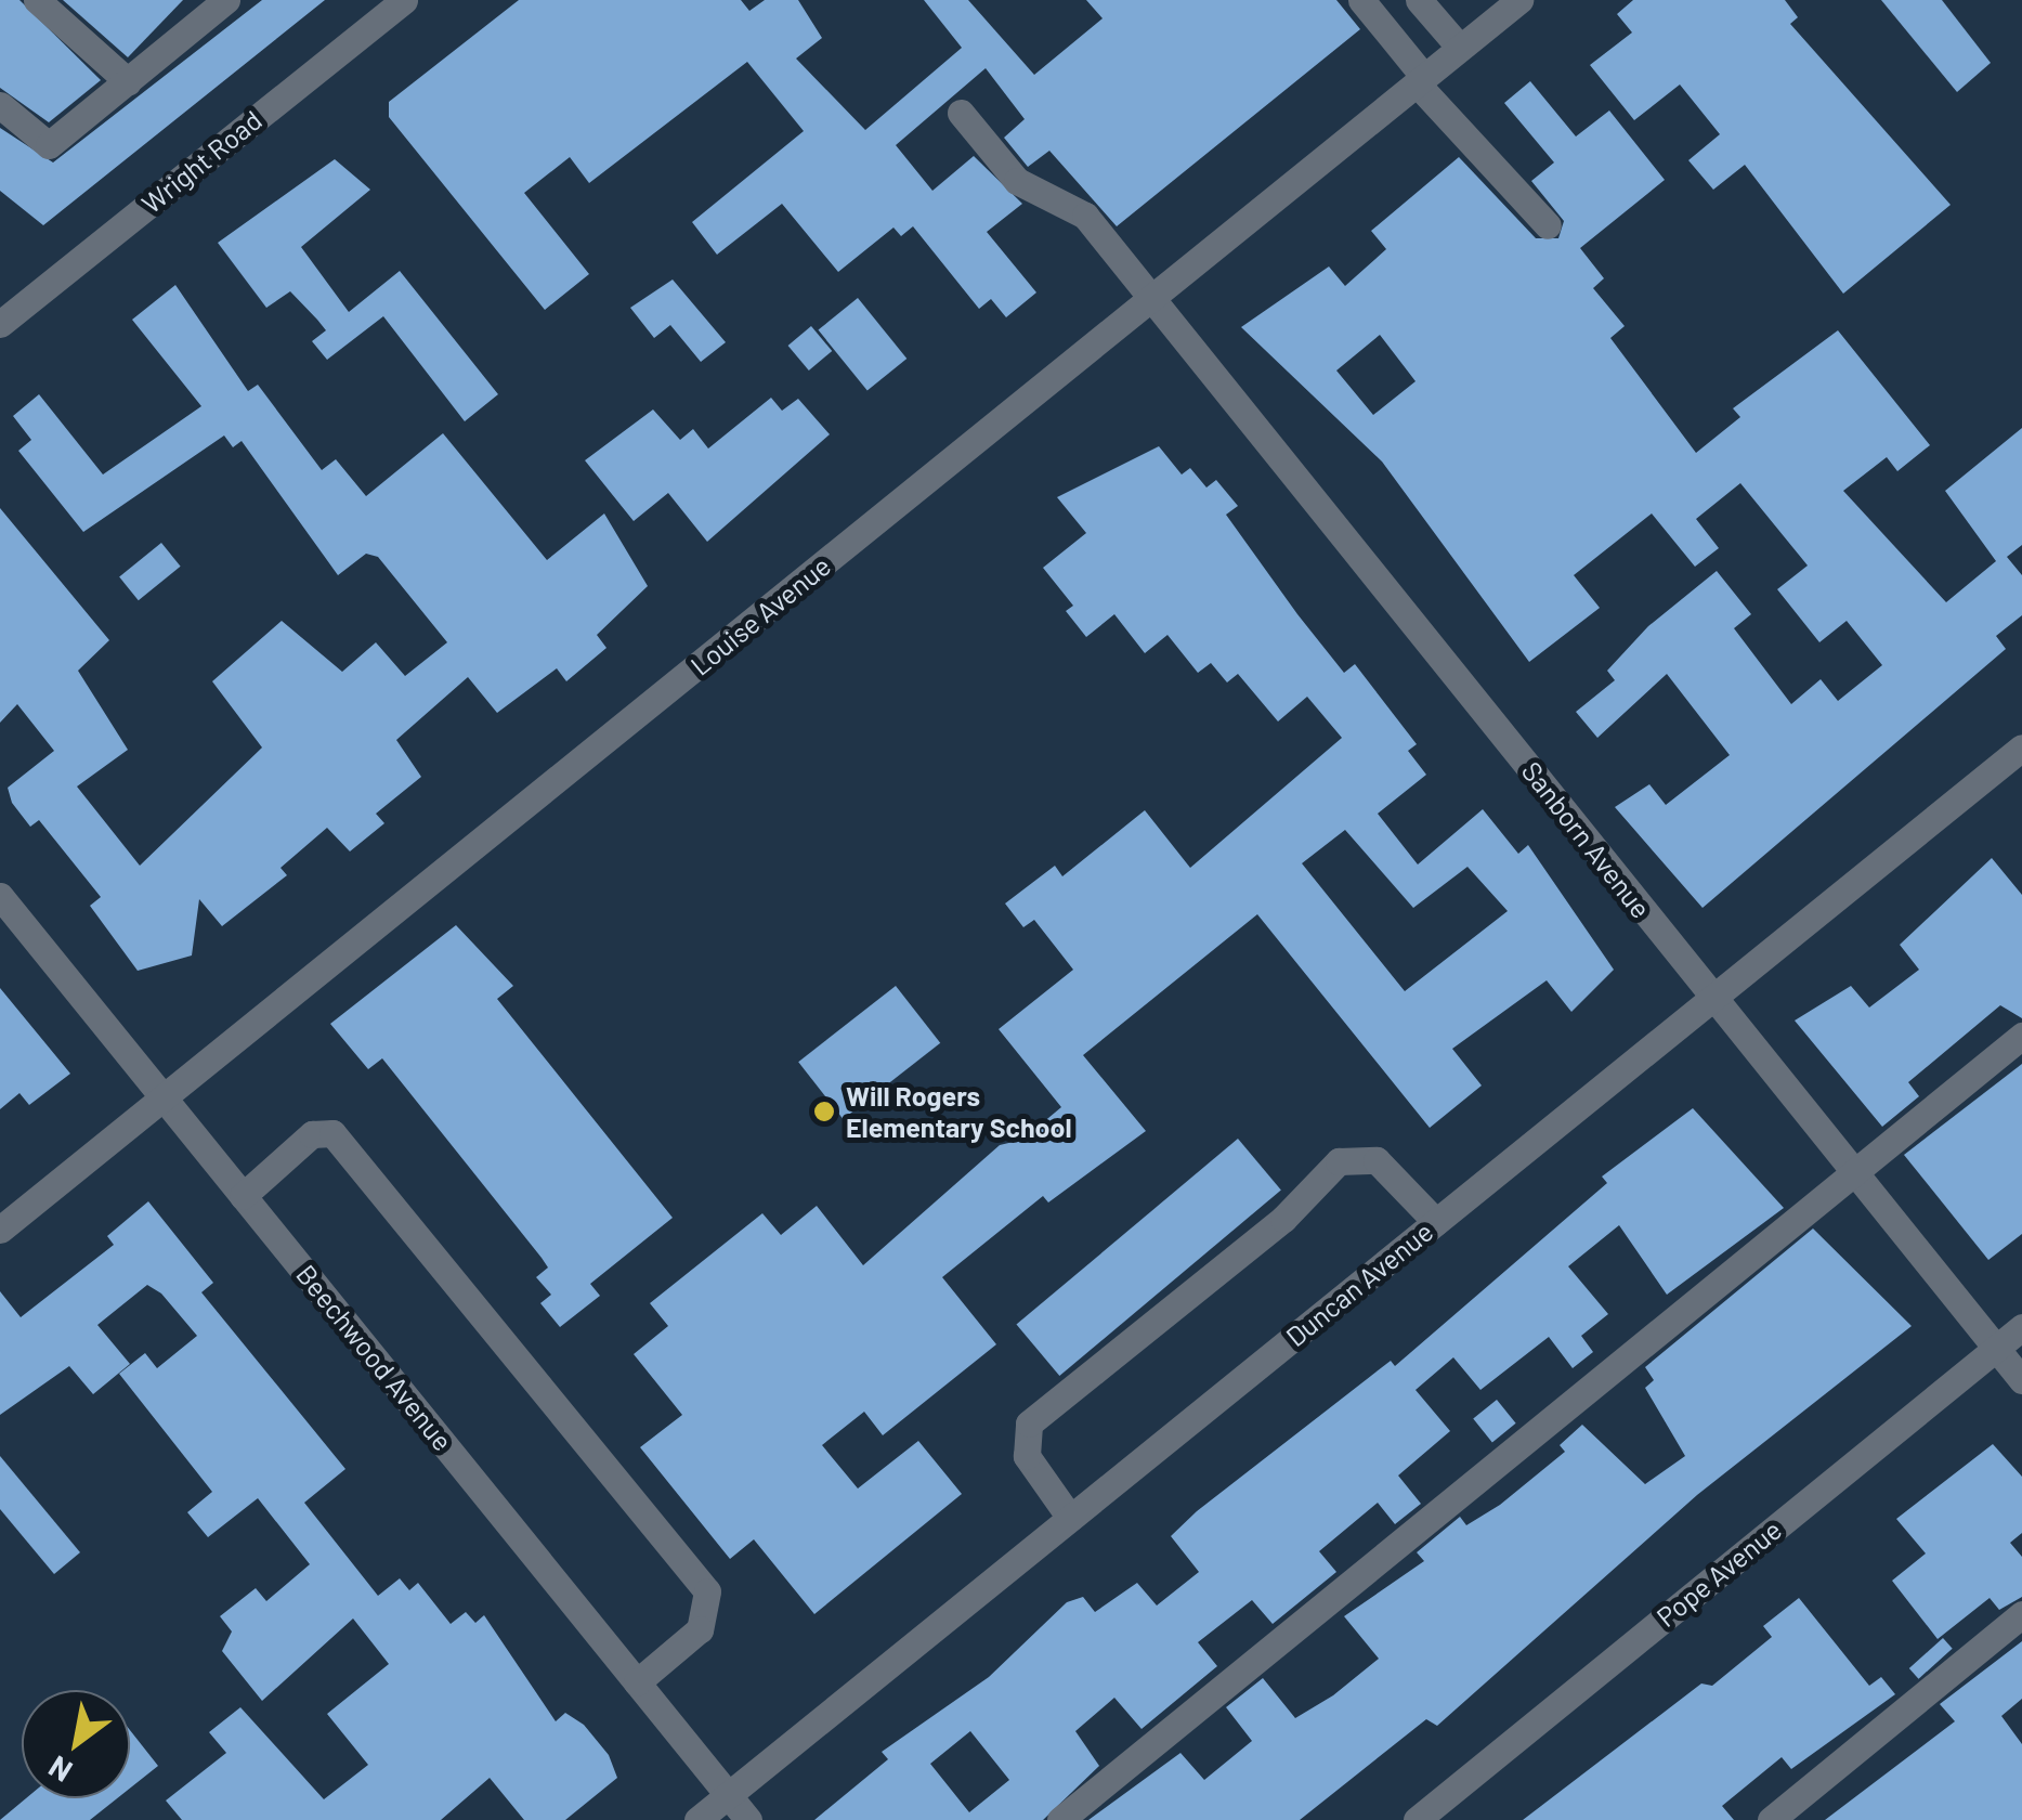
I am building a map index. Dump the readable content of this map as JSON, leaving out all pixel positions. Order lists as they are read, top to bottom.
{
  "streets": {
    "street": [
      "Wright Road",
      "Louise Avenue",
      "Sanborn Avenue",
      "Duncan Avenue",
      "Beechwood Avenue",
      "Pope Avenue"
    ]
  },
  "crossings": [
    ["Louise Avenue", "Sanborn Avenue"],
    ["Louise Avenue", "Beechwood Avenue"],
    ["Sanborn Avenue", "Duncan Avenue"],
    ["Sanborn Avenue", "Pope Avenue"],
    ["Duncan Avenue", "Beechwood Avenue"]
  ],
  "places": ["Will Rogers Elementary School"],
  "north": "bottom left"
}
